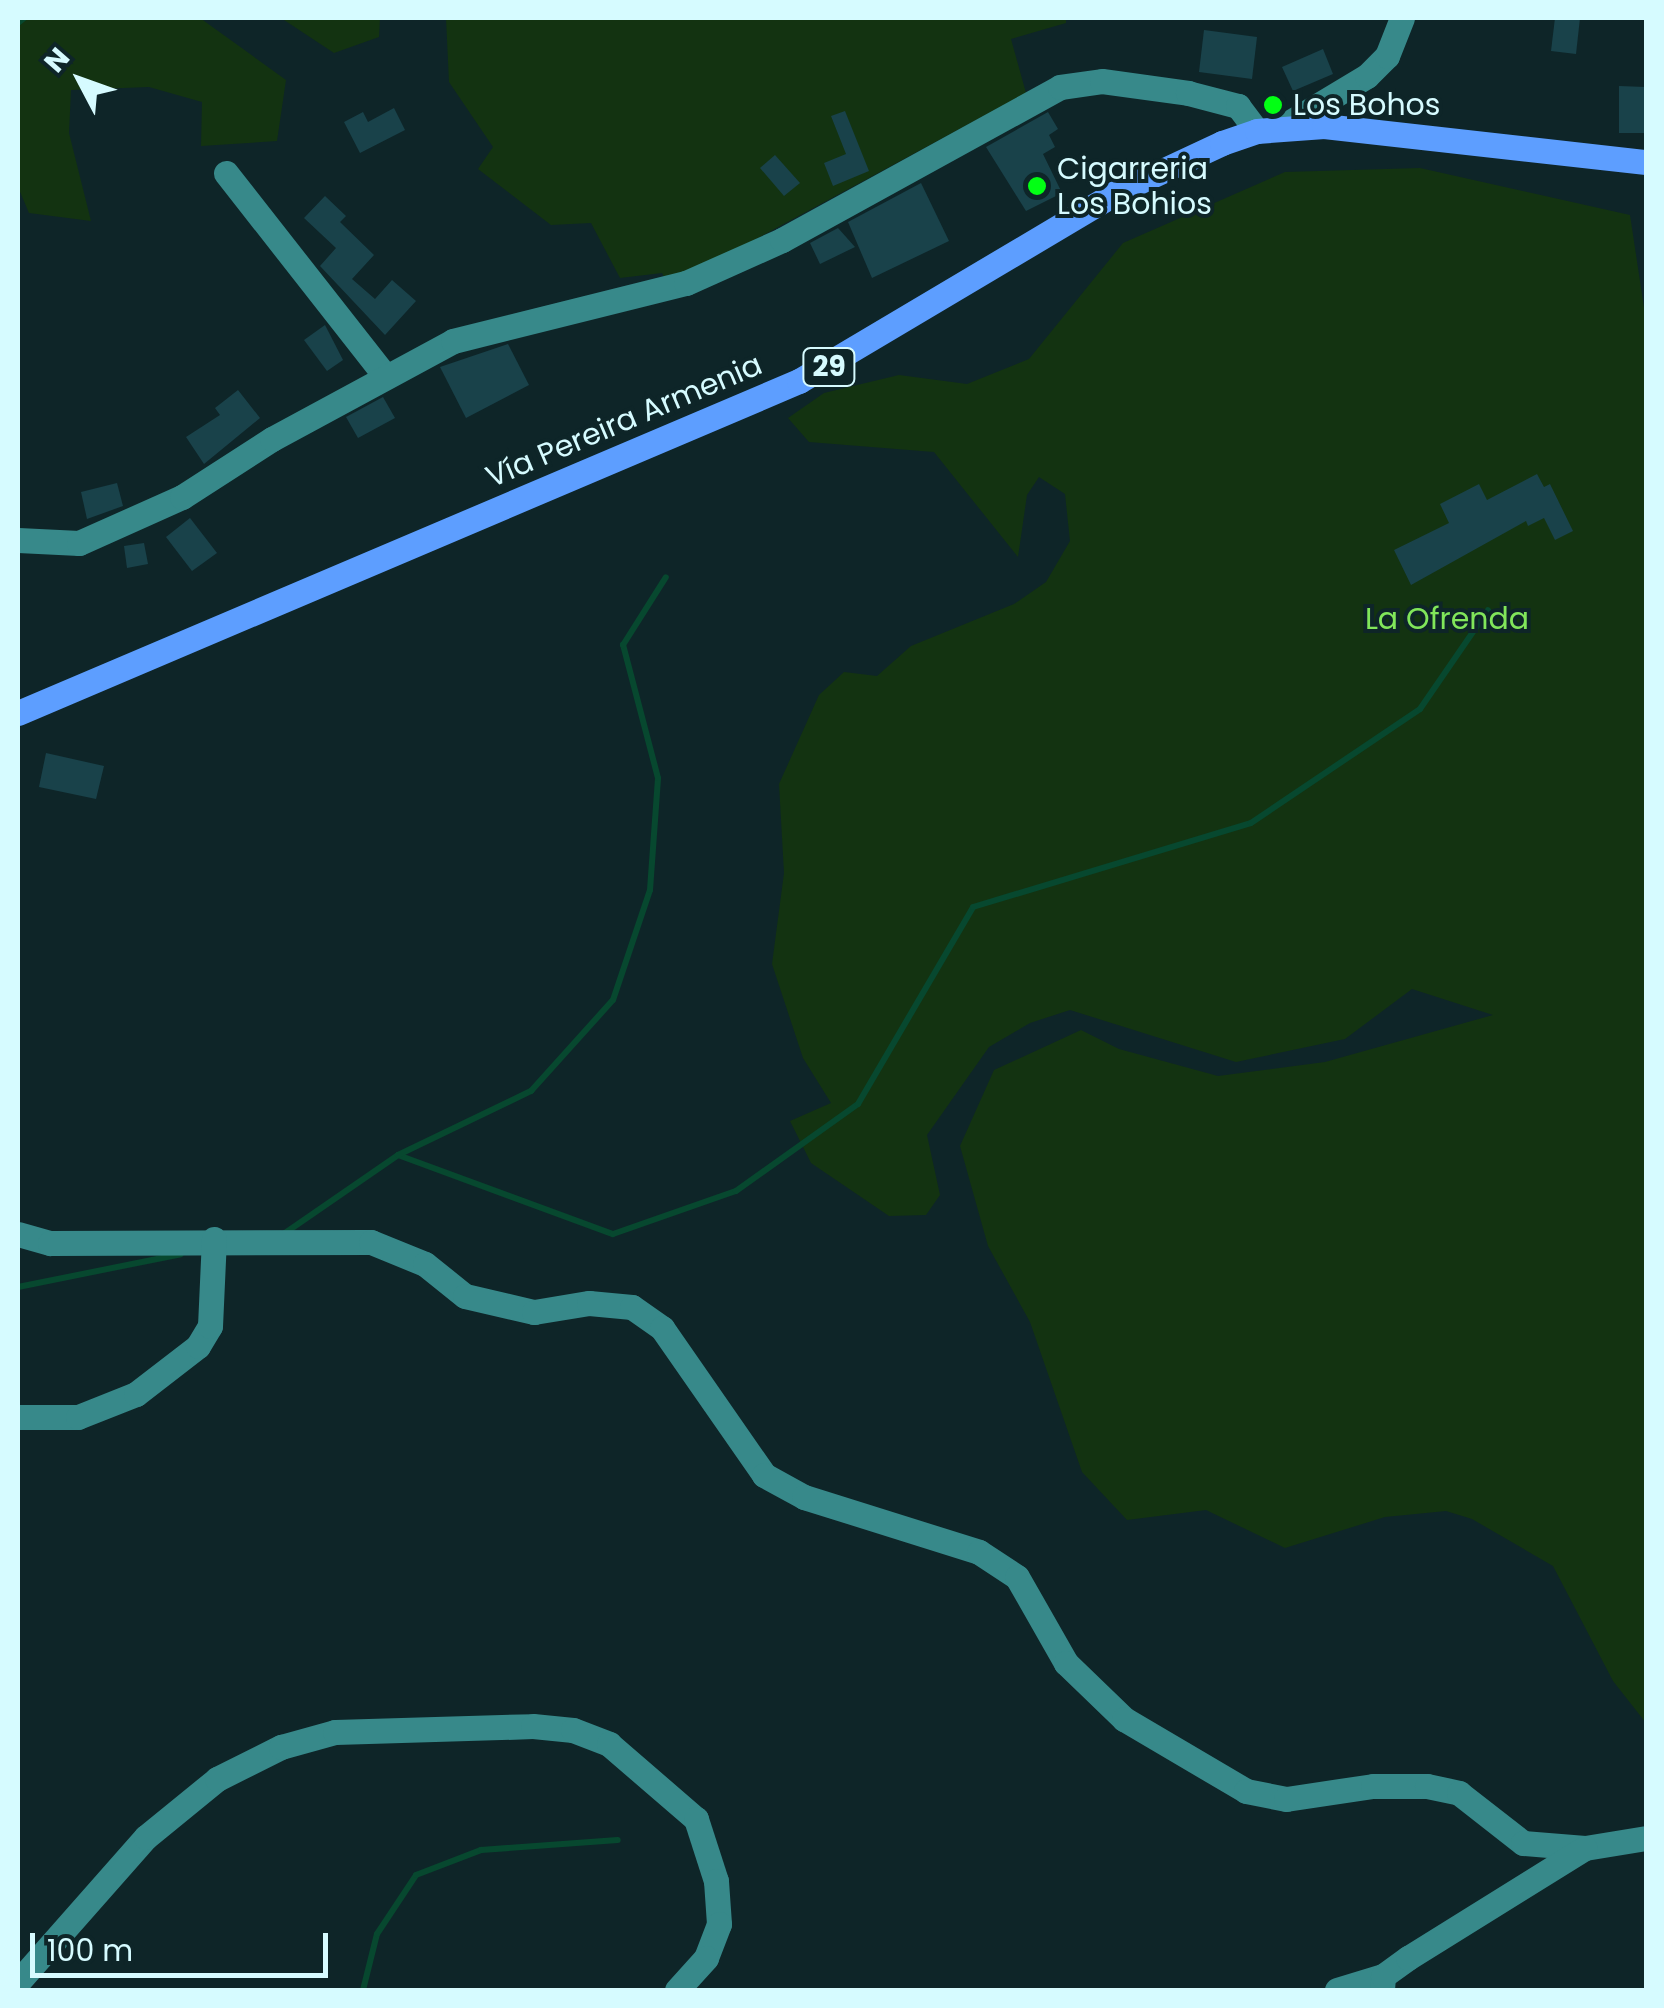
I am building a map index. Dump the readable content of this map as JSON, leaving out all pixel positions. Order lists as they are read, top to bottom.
{
  "streets": {
    "main road": ["29", "Vía Pereira Armenia"]
  },
  "parks": ["La Ofrenda"],
  "places": ["Los Bohos", "Cigarreria Los Bohios"],
  "scale_bar": "100 m",
  "north": "top left"
}
